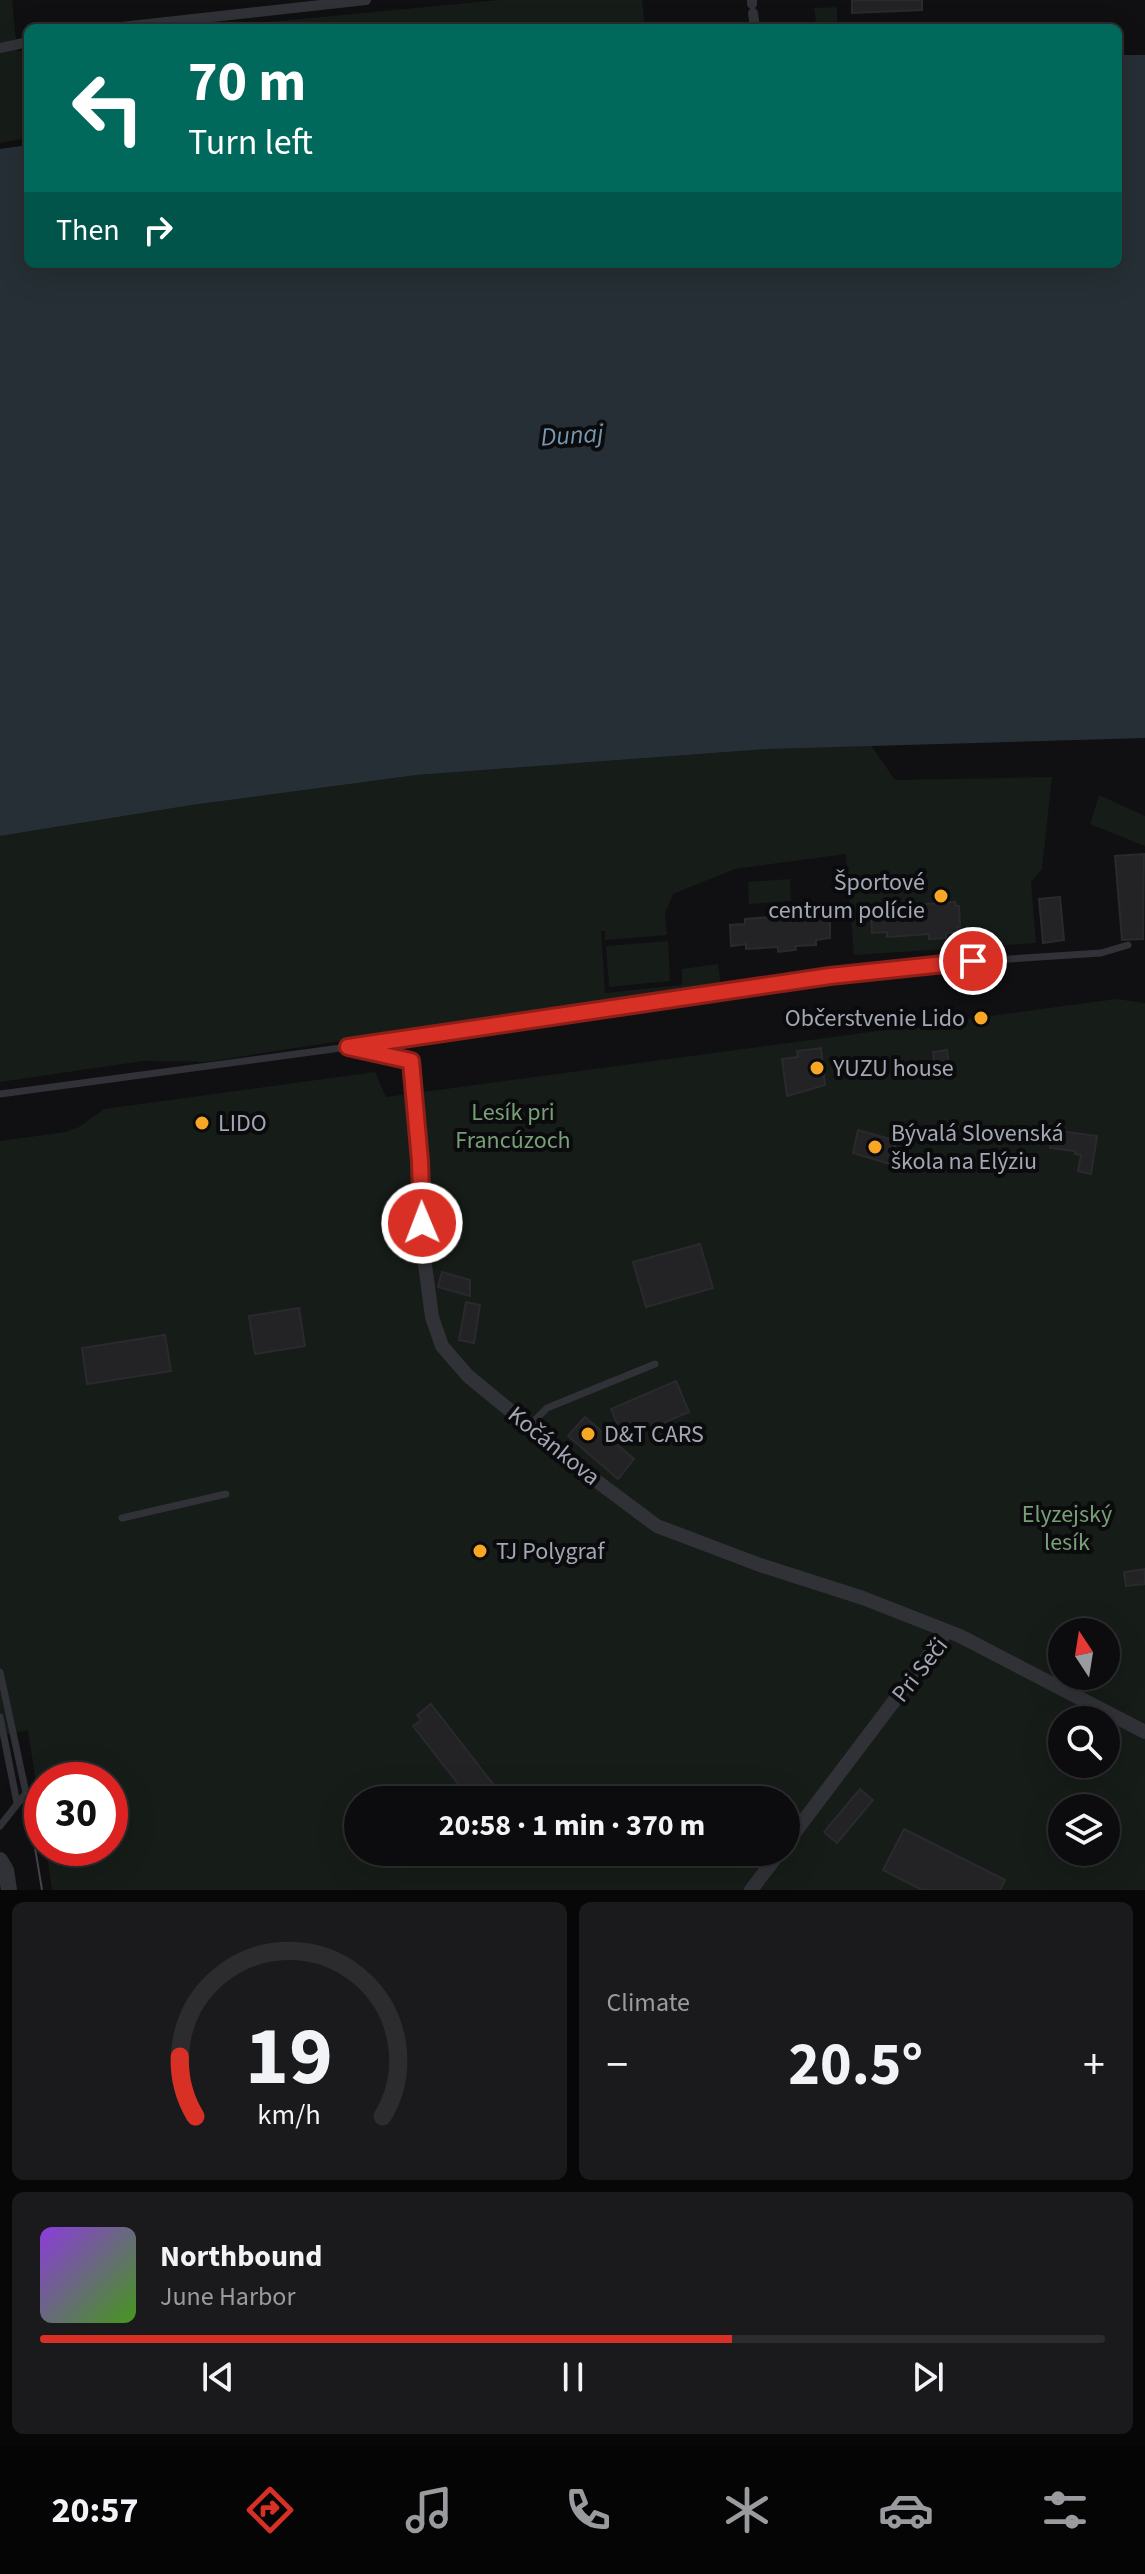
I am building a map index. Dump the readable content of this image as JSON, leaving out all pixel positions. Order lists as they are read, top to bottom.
{
  "streets": {
    "street": ["Kočánkova", "Pri Seči"]
  },
  "crossings": [
    ["Kočánkova", "Pri Seči"]
  ],
  "water": ["Dunaj"],
  "parks": ["Lesík pri Francúzoch", "Elyzejský lesík"],
  "places": [
    "Športové centrum polície",
    "Občerstvenie Lido",
    "YUZU house",
    "LIDO",
    "Bývalá Slovenská škola na Elýziu",
    "D&T CARS",
    "TJ Polygraf"
  ],
  "north": "top",
  "page": {
    "turn": ["70 m", "Turn left"],
    "then": "Then",
    "limit": "30",
    "trip": "20:58 · 1 min · 370 m",
    "tile": "Climate",
    "heat": ["−", "20.5°", "+"],
    "song": ["Northbound", "June Harbor"],
    "tabs": "20:57",
    "gauge": ["19", "km/h"]
  }
}
